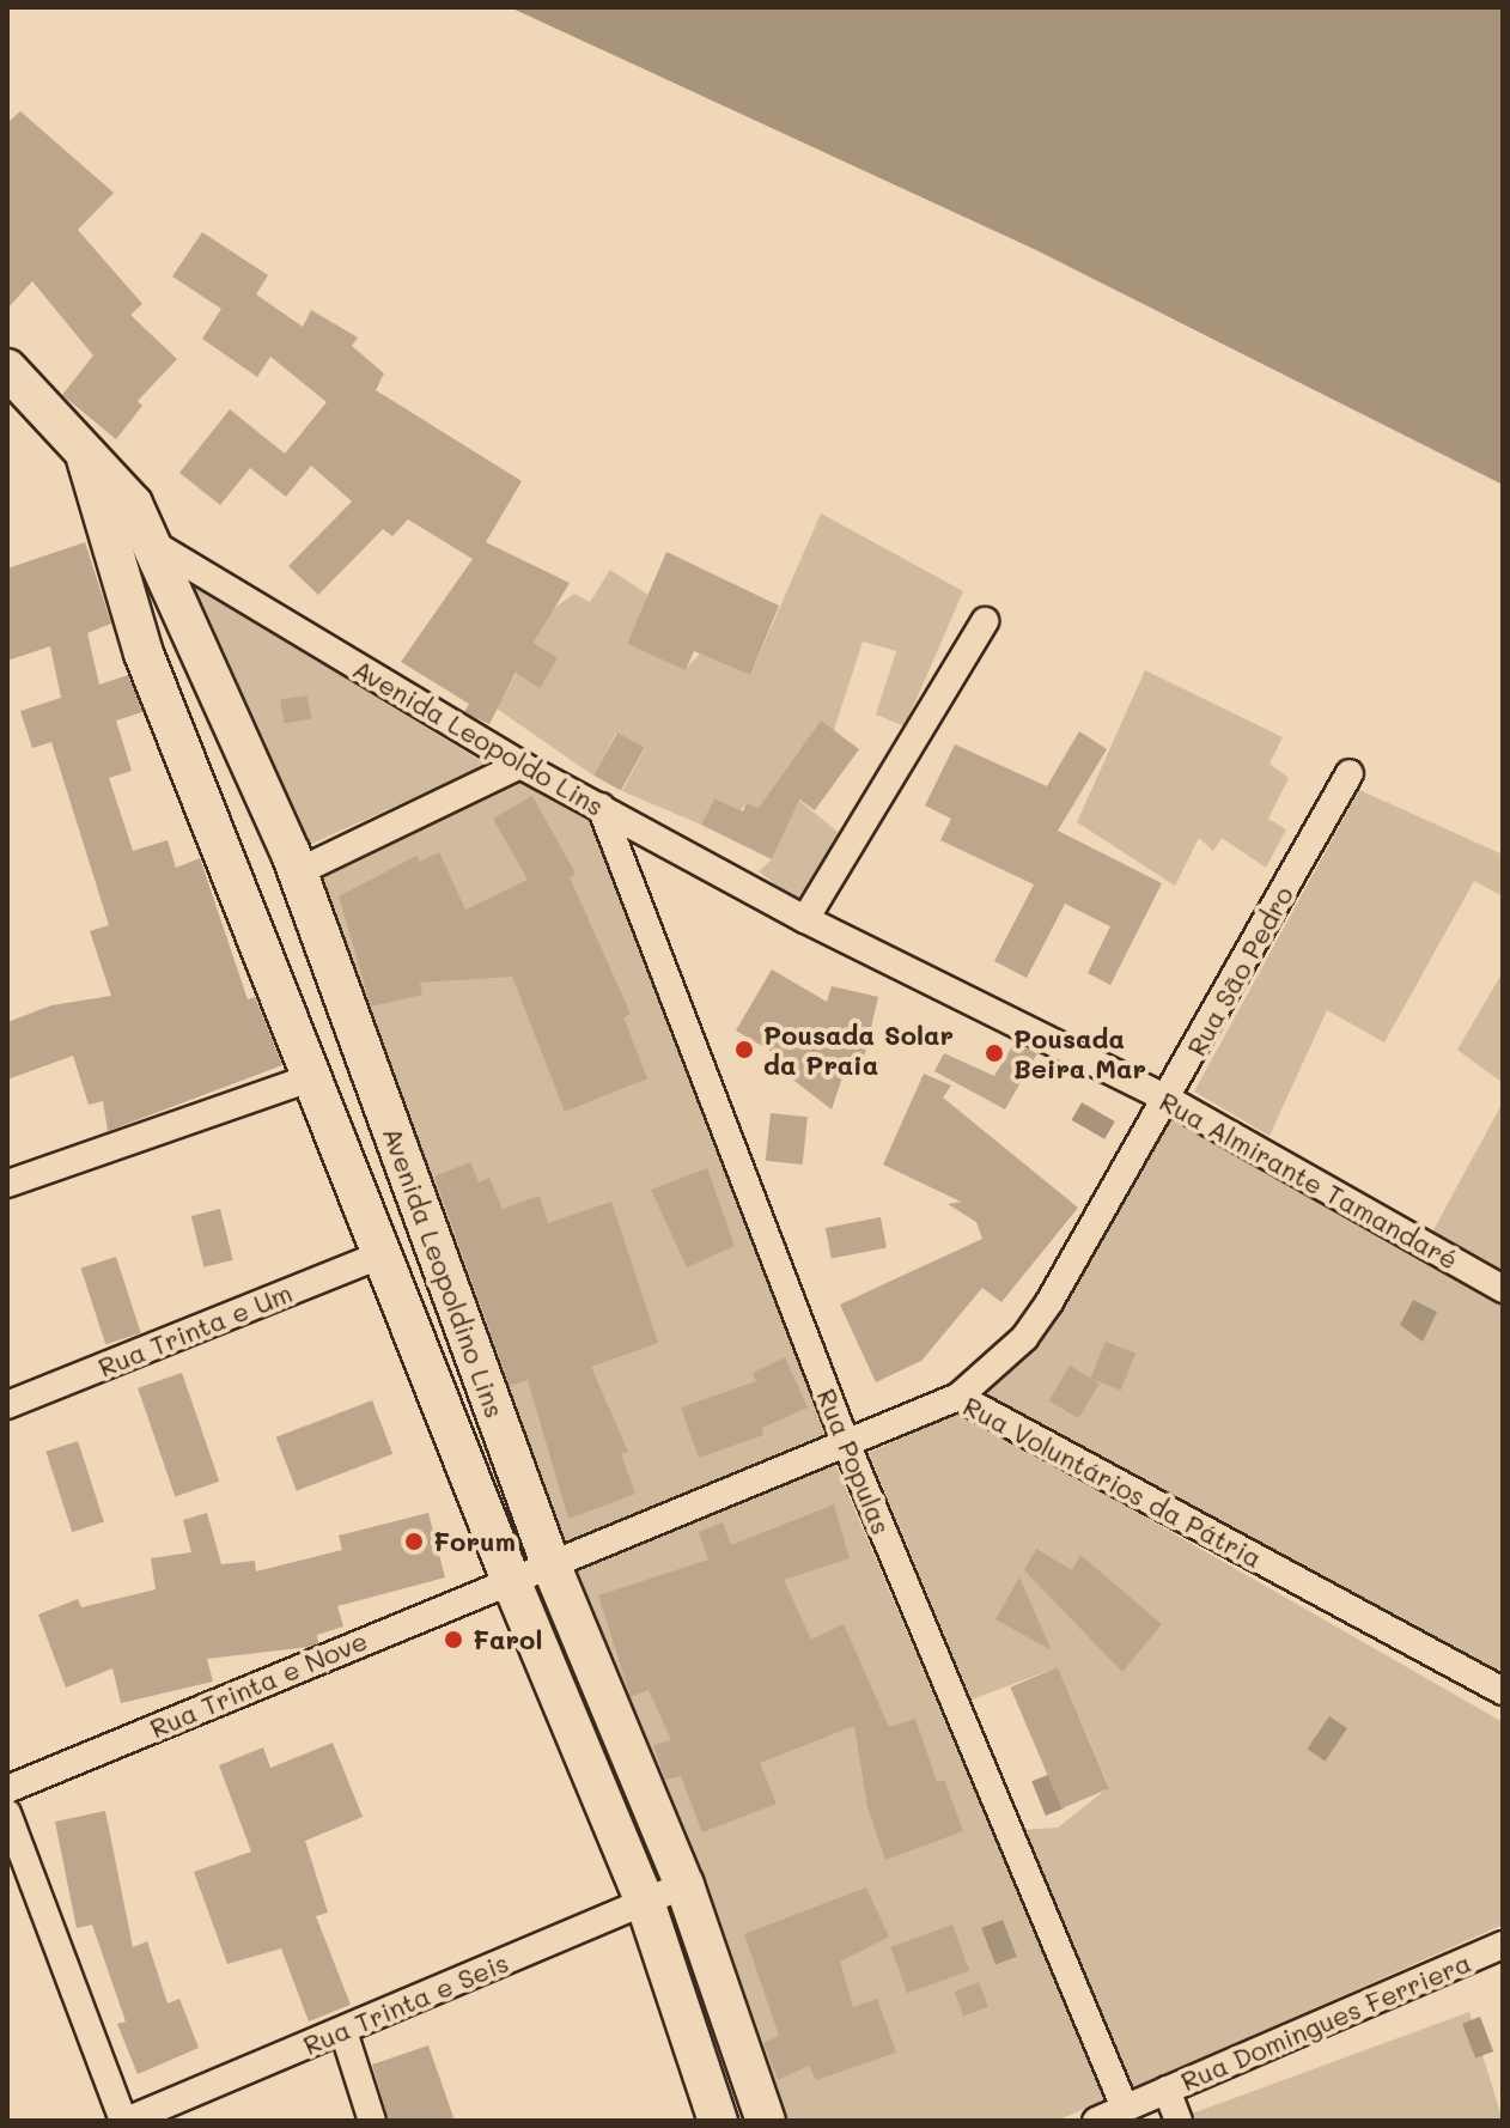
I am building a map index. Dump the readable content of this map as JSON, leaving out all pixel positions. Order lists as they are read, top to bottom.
{
  "streets": {
    "main road": ["Avenida Leopoldino Lins"],
    "street": [
      "Avenida Leopoldo Lins",
      "Rua São Pedro",
      "Rua Almirante Tamandaré",
      "Rua Trinta e Um",
      "Rua Populas",
      "Rua Voluntários da Pátria",
      "Rua Trinta e Nove",
      "Rua Trinta e Seis",
      "Rua Domingues Ferriera"
    ]
  },
  "crossings": [
    ["Avenida Leopoldo Lins", "Rua Almirante Tamandaré"],
    ["Avenida Leopoldo Lins", "Avenida Leopoldino Lins"],
    ["Avenida Leopoldo Lins", "Rua Populas"],
    ["Rua São Pedro", "Rua Almirante Tamandaré"],
    ["Rua São Pedro", "Rua Voluntários da Pátria"],
    ["Avenida Leopoldino Lins", "Rua Trinta e Um"],
    ["Avenida Leopoldino Lins", "Rua Voluntários da Pátria"],
    ["Avenida Leopoldino Lins", "Rua Trinta e Nove"],
    ["Avenida Leopoldino Lins", "Rua Trinta e Seis"],
    ["Rua Populas", "Rua Voluntários da Pátria"],
    ["Rua Populas", "Rua Domingues Ferriera"],
    ["Rua Voluntários da Pátria", "Rua Trinta e Nove"]
  ],
  "places": [
    "Pousada Solar da Praia",
    "Pousada Beira Mar",
    "Forum",
    "Farol"
  ]
}
